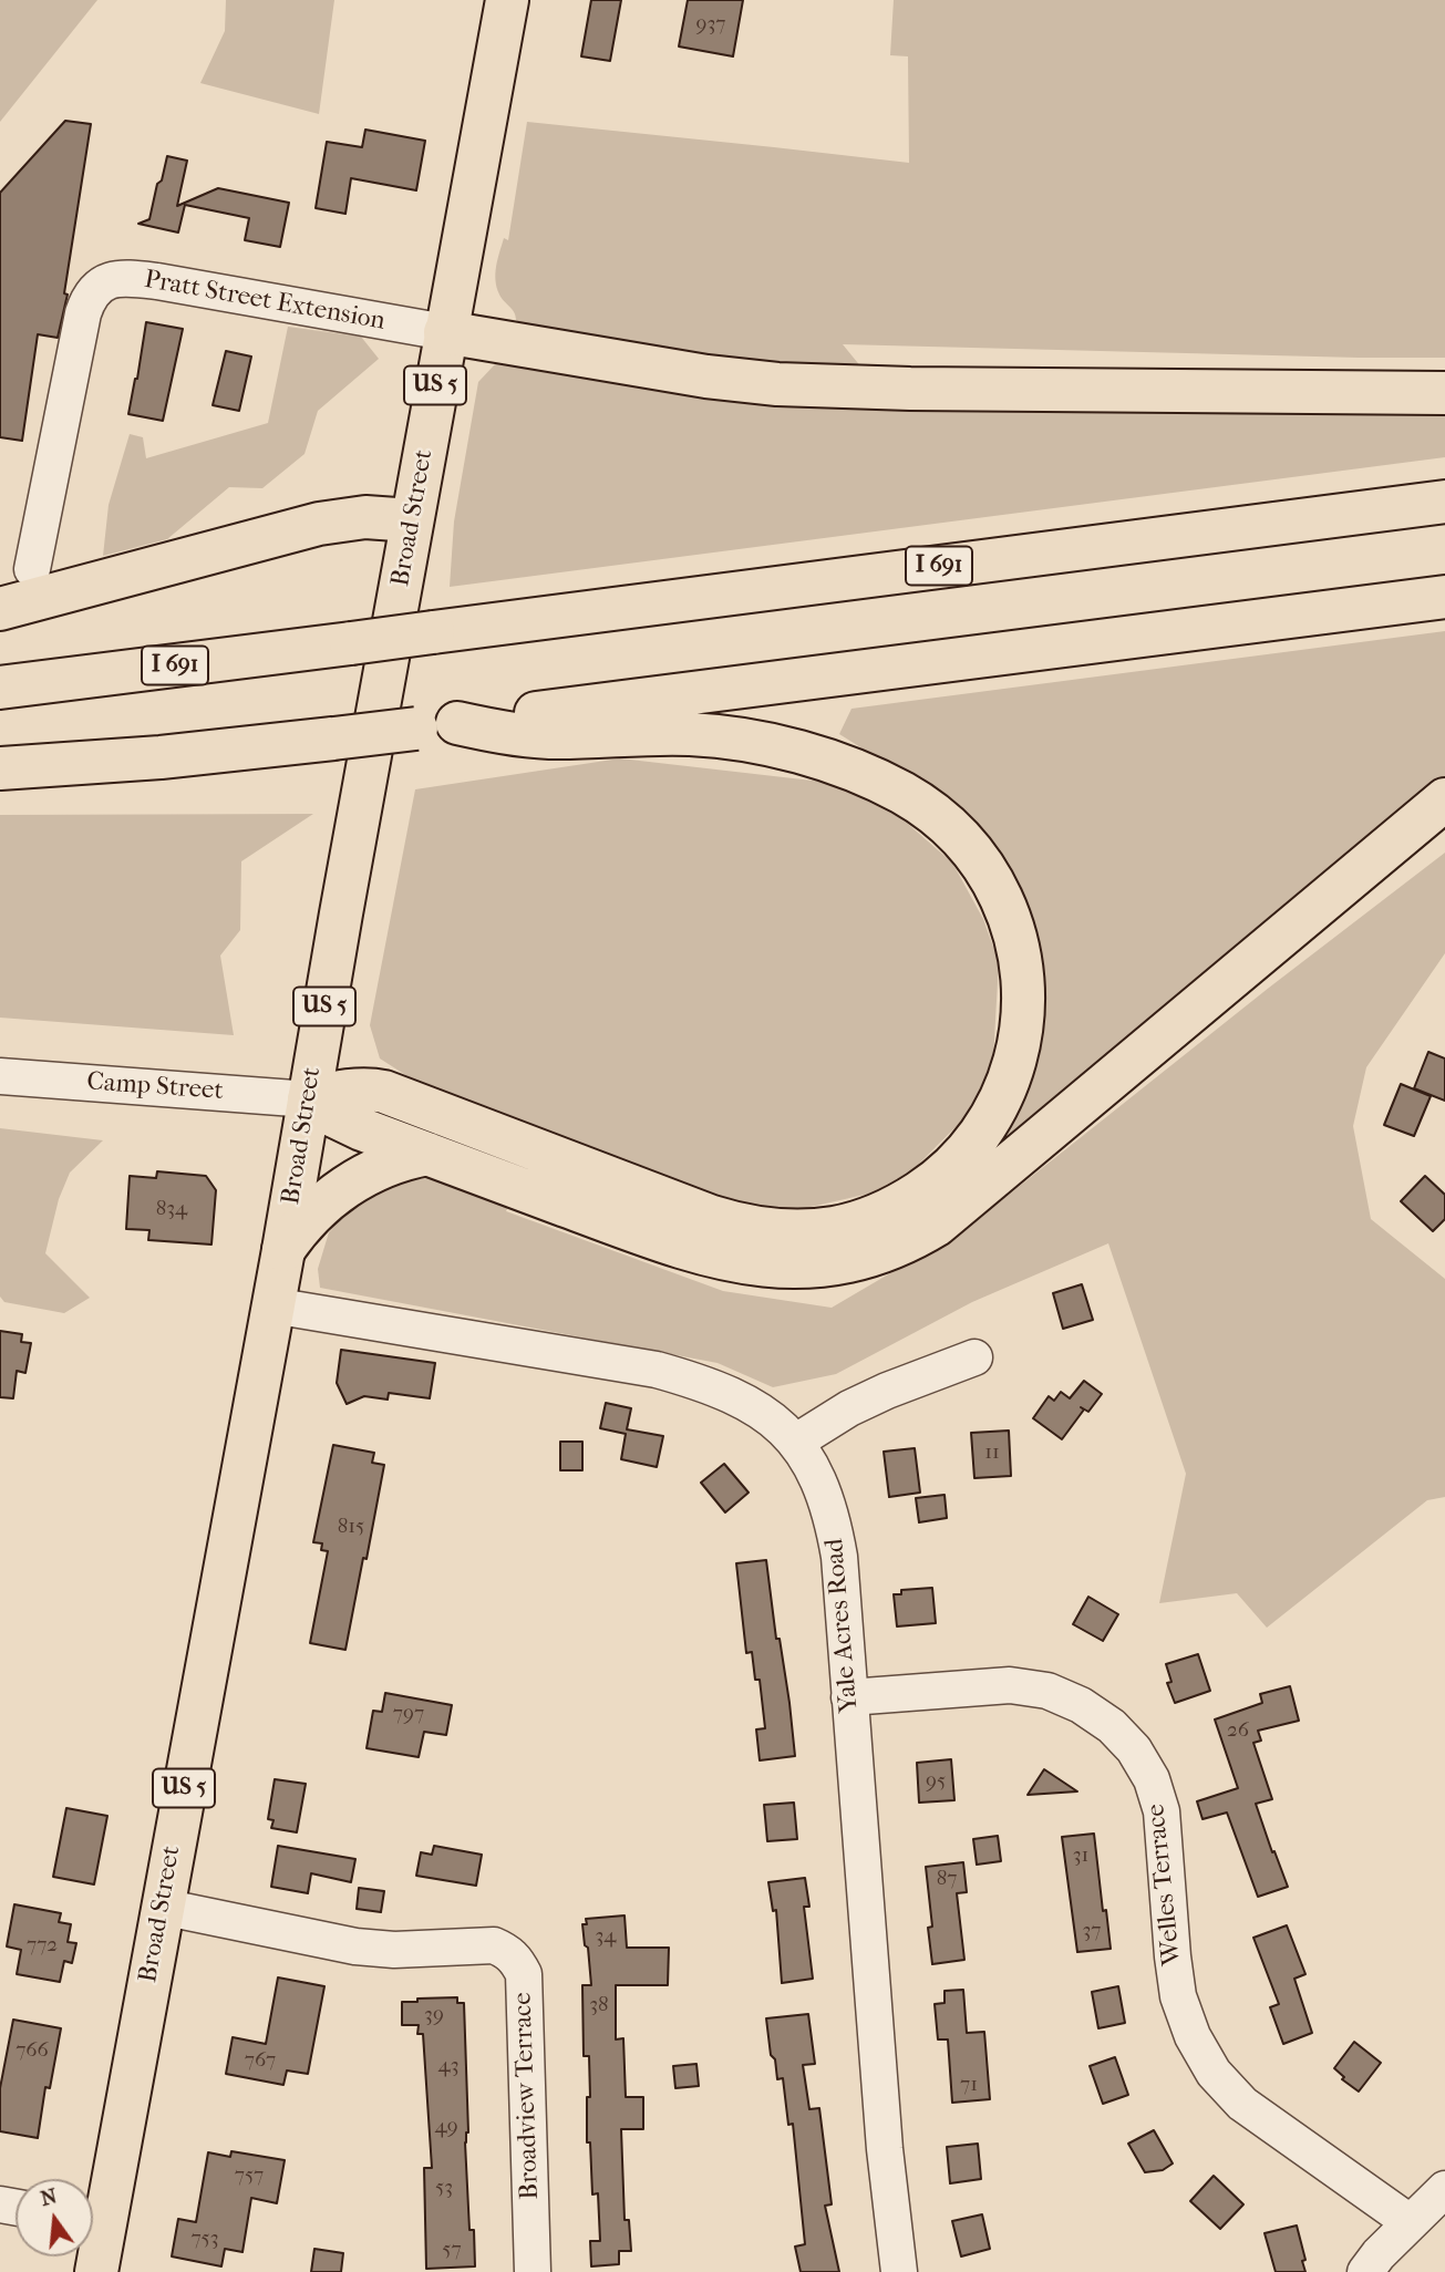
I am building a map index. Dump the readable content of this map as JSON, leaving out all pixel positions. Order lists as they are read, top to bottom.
{
  "streets": {
    "main road": ["US 5", "Broad Street", "I 691"],
    "street": [
      "Pratt Street Extension",
      "Camp Street",
      "Yale Acres Road",
      "Welles Terrace",
      "Broadview Terrace"
    ]
  },
  "crossings": [
    ["Pratt Street Extension", "Broad Street"],
    ["Broad Street", "Camp Street"],
    ["Broad Street", "Yale Acres Road"],
    ["Broad Street", "Broadview Terrace"],
    ["Yale Acres Road", "Welles Terrace"]
  ],
  "house_numbers": [
    "937",
    "834",
    "11",
    "815",
    "797",
    "26",
    "95",
    "31",
    "87",
    "37",
    "34",
    "772",
    "38",
    "39",
    "766",
    "767",
    "43",
    "71",
    "49",
    "757",
    "53",
    "753",
    "57"
  ],
  "north": "top"
}
